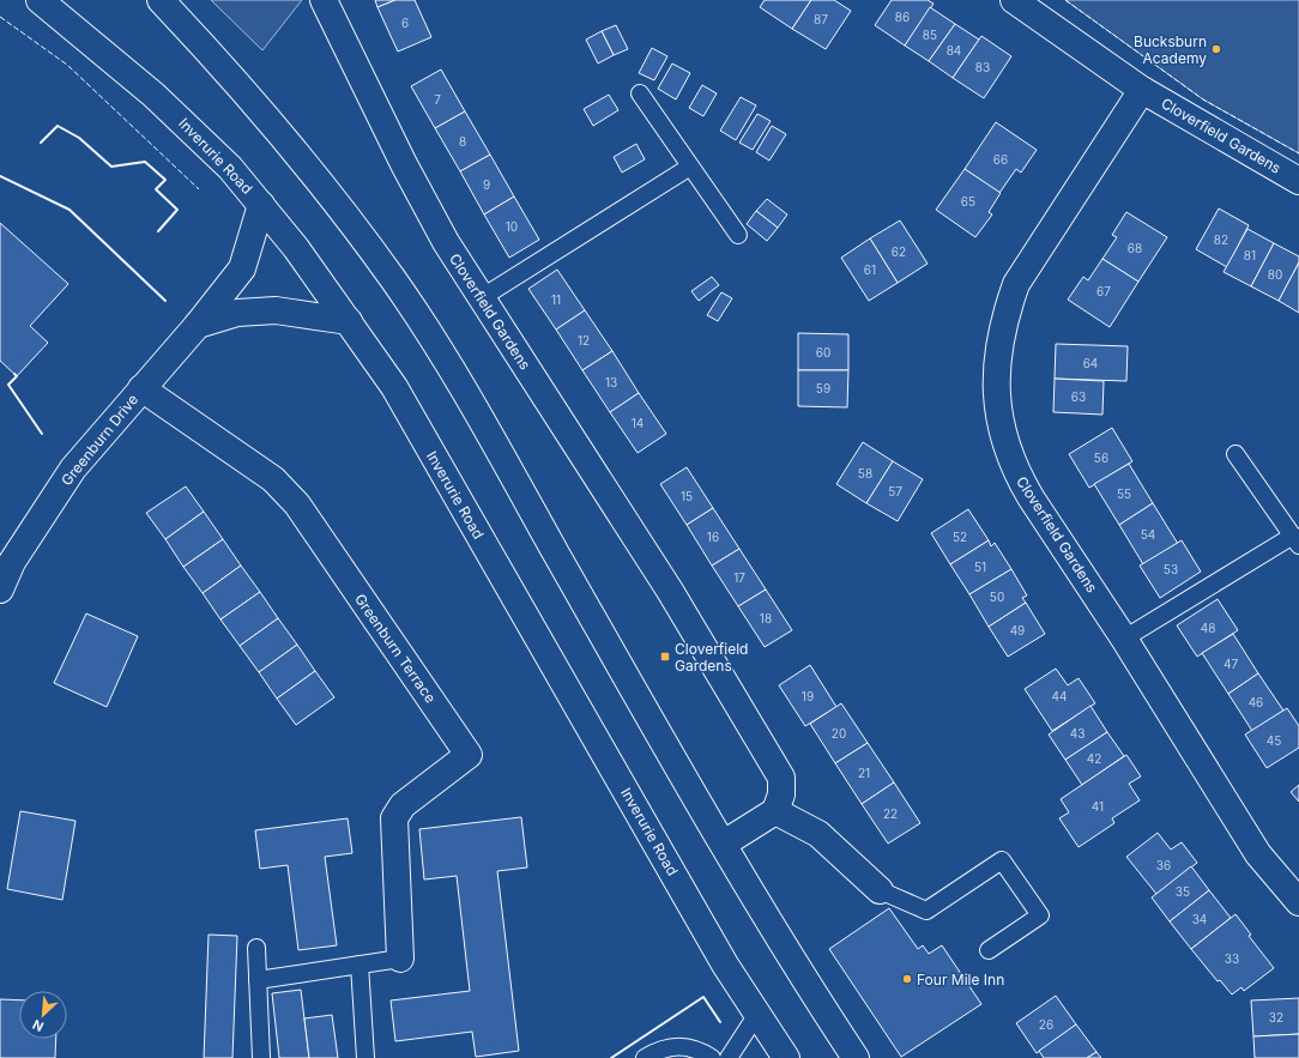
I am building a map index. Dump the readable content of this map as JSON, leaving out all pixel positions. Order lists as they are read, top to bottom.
{
  "streets": {
    "street": [
      "Cloverfield Gardens",
      "Inverurie Road",
      "Greenburn Drive",
      "Greenburn Terrace"
    ]
  },
  "crossings": [
    ["Inverurie Road", "Greenburn Drive"],
    ["Greenburn Drive", "Greenburn Terrace"]
  ],
  "places": {
    "other": ["Bucksburn Academy", "Four Mile Inn"],
    "transit": ["Cloverfield Gardens"]
  },
  "house_numbers": [
    "86",
    "87",
    "6",
    "85",
    "84",
    "83",
    "7",
    "8",
    "66",
    "9",
    "65",
    "10",
    "82",
    "68",
    "62",
    "81",
    "61",
    "80",
    "67",
    "11",
    "12",
    "60",
    "64",
    "13",
    "59",
    "63",
    "14",
    "56",
    "58",
    "57",
    "55",
    "15",
    "54",
    "16",
    "52",
    "51",
    "53",
    "17",
    "50",
    "18",
    "48",
    "49",
    "47",
    "19",
    "44",
    "46",
    "20",
    "43",
    "45",
    "42",
    "21",
    "41",
    "22",
    "36",
    "35",
    "34",
    "33",
    "32",
    "26"
  ],
  "north": "bottom left"
}
